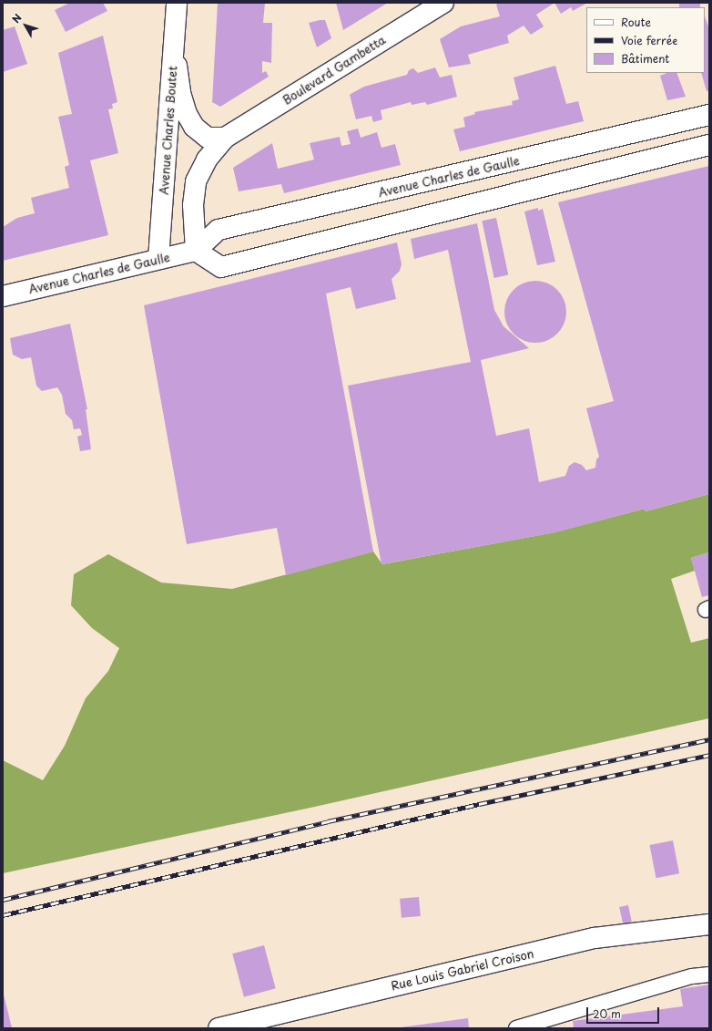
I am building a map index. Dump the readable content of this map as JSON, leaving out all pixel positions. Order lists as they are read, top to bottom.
{
  "streets": {
    "main road": [
      "Boulevard Gambetta",
      "Avenue Charles Boutet",
      "Avenue Charles de Gaulle",
      "Rue Louis Gabriel Croison"
    ]
  },
  "crossings": [
    ["Boulevard Gambetta", "Avenue Charles de Gaulle"],
    ["Avenue Charles Boutet", "Avenue Charles de Gaulle"]
  ],
  "legend": ["Route", "Voie ferrée", "Bâtiment"],
  "scale_bar": "20 m",
  "north": "top left"
}
